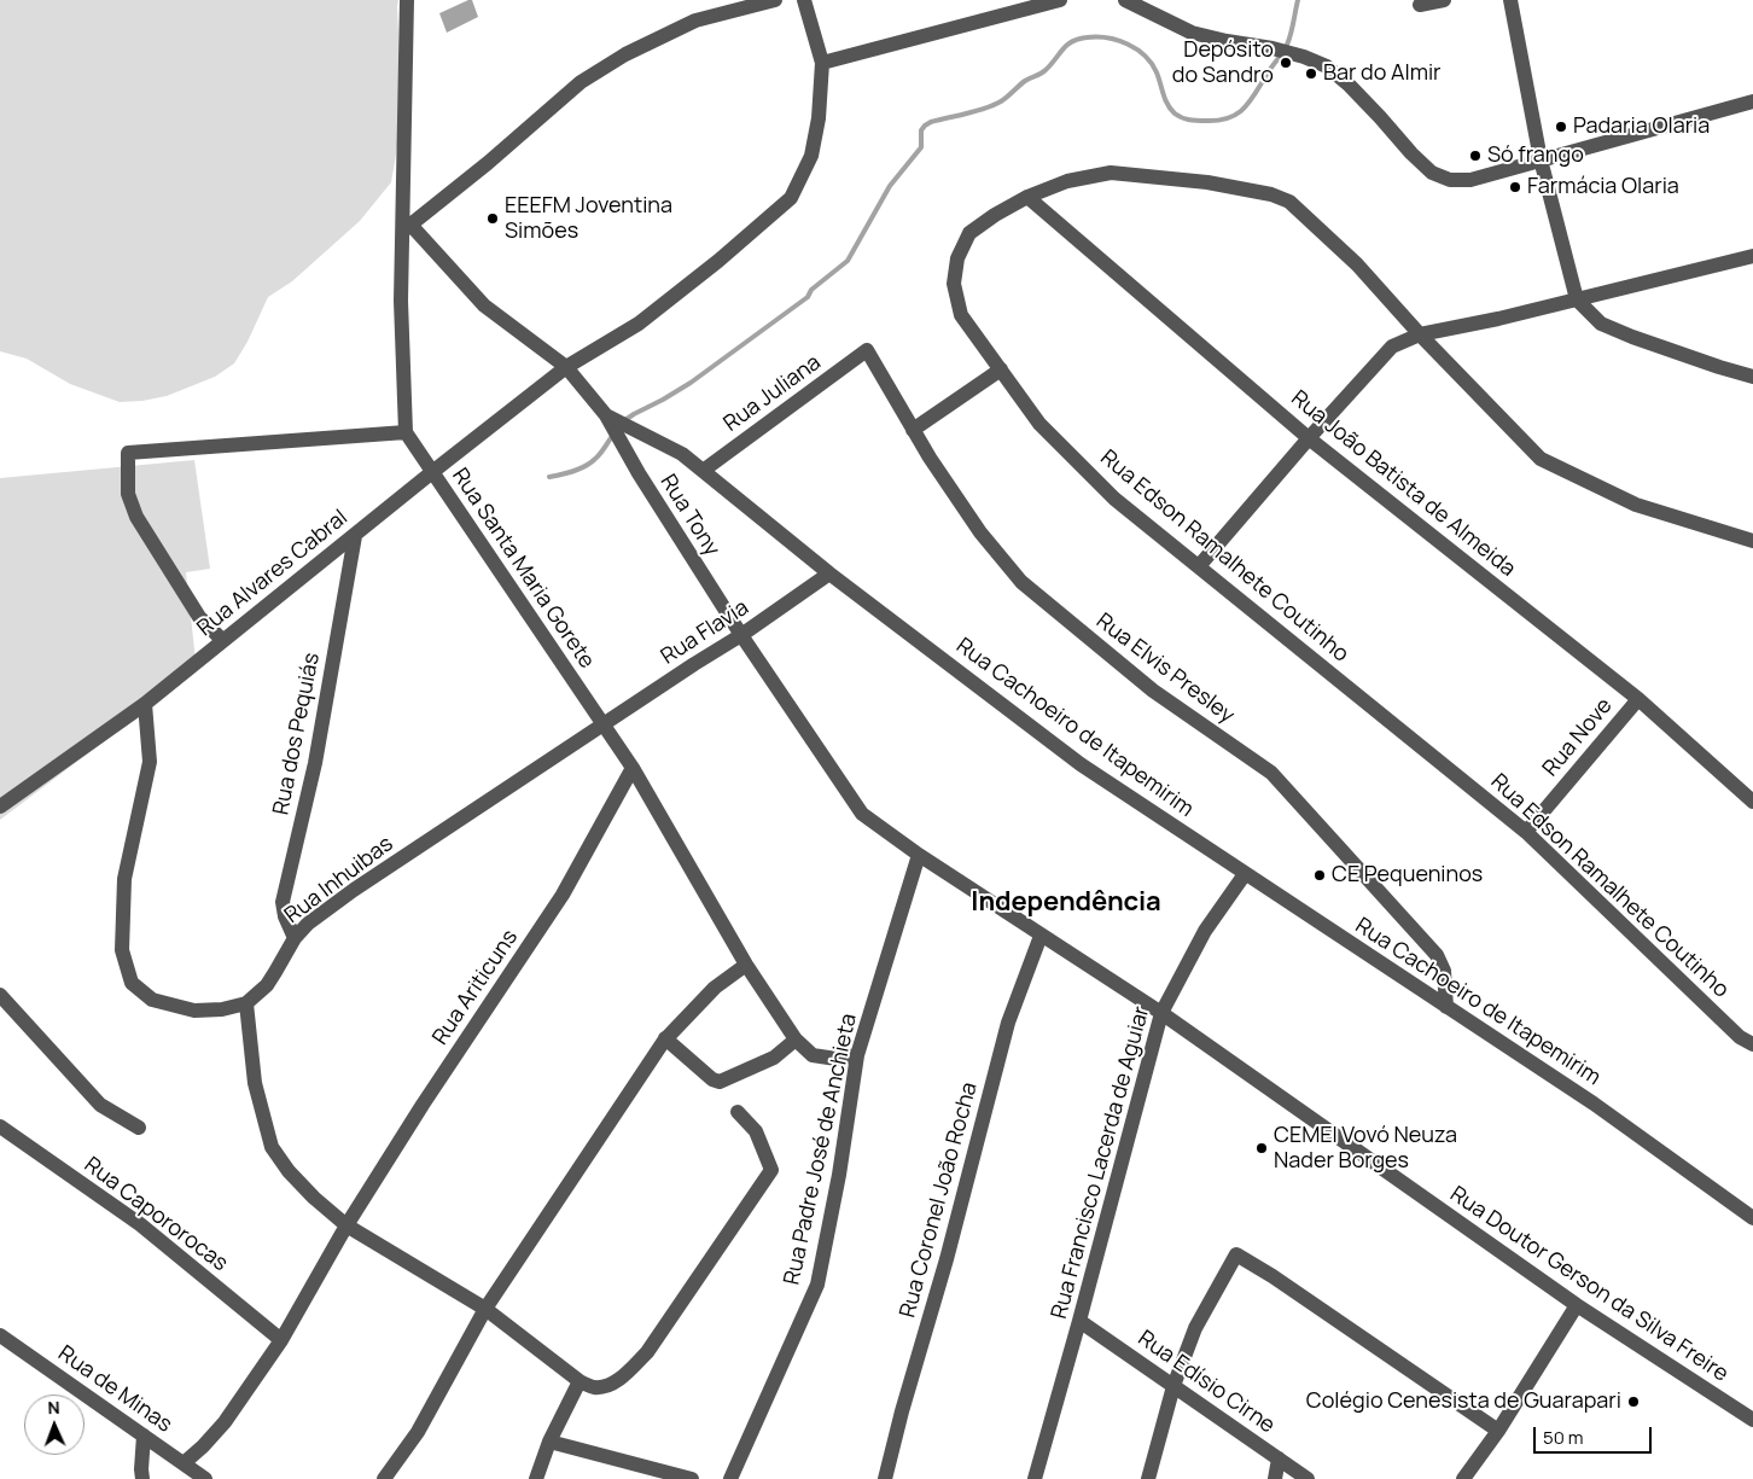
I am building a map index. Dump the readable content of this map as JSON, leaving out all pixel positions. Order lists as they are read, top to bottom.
{
  "streets": {
    "street": [
      "Rua Juliana",
      "Rua João Batista de Almeida",
      "Rua Tony",
      "Rua Edson Ramalhete Coutinho",
      "Rua Santa Maria Gorete",
      "Rua Alvares Cabral",
      "Rua Flavia",
      "Rua Elvis Presley",
      "Rua Cachoeiro de Itapemirim",
      "Rua dos Pequiás",
      "Rua Nove",
      "Rua Inhuibas",
      "Rua Ariticuns",
      "Rua Padre José de Anchieta",
      "Rua Francisco Lacerda de Aguiar",
      "Rua Coronel João Rocha",
      "Rua Capororocas",
      "Rua Doutor Gerson da Silva Freire",
      "Rua Edísio Cirne",
      "Rua de Minas"
    ]
  },
  "crossings": [
    ["Rua Juliana", "Rua Elvis Presley"],
    ["Rua Juliana", "Rua Cachoeiro de Itapemirim"],
    ["Rua João Batista de Almeida", "Rua Edson Ramalhete Coutinho"],
    ["Rua João Batista de Almeida", "Rua Nove"],
    ["Rua Tony", "Rua Flavia"],
    ["Rua Tony", "Rua Cachoeiro de Itapemirim"],
    ["Rua Tony", "Rua Doutor Gerson da Silva Freire"],
    ["Rua Edson Ramalhete Coutinho", "Rua Nove"],
    ["Rua Santa Maria Gorete", "Rua Alvares Cabral"],
    ["Rua Santa Maria Gorete", "Rua Flavia"],
    ["Rua Santa Maria Gorete", "Rua Inhuibas"],
    ["Rua Santa Maria Gorete", "Rua Ariticuns"],
    ["Rua Santa Maria Gorete", "Rua Padre José de Anchieta"],
    ["Rua Alvares Cabral", "Rua Cachoeiro de Itapemirim"],
    ["Rua Alvares Cabral", "Rua dos Pequiás"],
    ["Rua Flavia", "Rua Cachoeiro de Itapemirim"],
    ["Rua Flavia", "Rua Inhuibas"],
    ["Rua Flavia", "Rua Doutor Gerson da Silva Freire"],
    ["Rua Elvis Presley", "Rua Cachoeiro de Itapemirim"],
    ["Rua Cachoeiro de Itapemirim", "Rua Francisco Lacerda de Aguiar"],
    ["Rua dos Pequiás", "Rua Inhuibas"],
    ["Rua Ariticuns", "Rua Capororocas"],
    ["Rua Ariticuns", "Rua de Minas"],
    ["Rua Padre José de Anchieta", "Rua Doutor Gerson da Silva Freire"],
    ["Rua Francisco Lacerda de Aguiar", "Rua Doutor Gerson da Silva Freire"],
    ["Rua Francisco Lacerda de Aguiar", "Rua Edísio Cirne"],
    ["Rua Coronel João Rocha", "Rua Doutor Gerson da Silva Freire"]
  ],
  "districts": ["Independência"],
  "places": [
    "Depósito do Sandro",
    "Bar do Almir",
    "Padaria Olaria",
    "Só frango",
    "Farmácia Olaria",
    "EEEFM Joventina Simões",
    "CE Pequeninos",
    "CEMEI Vovó Neuza Nader Borges",
    "Colégio Cenesista de Guarapari"
  ],
  "scale_bar": "50 m",
  "north": "top"
}
